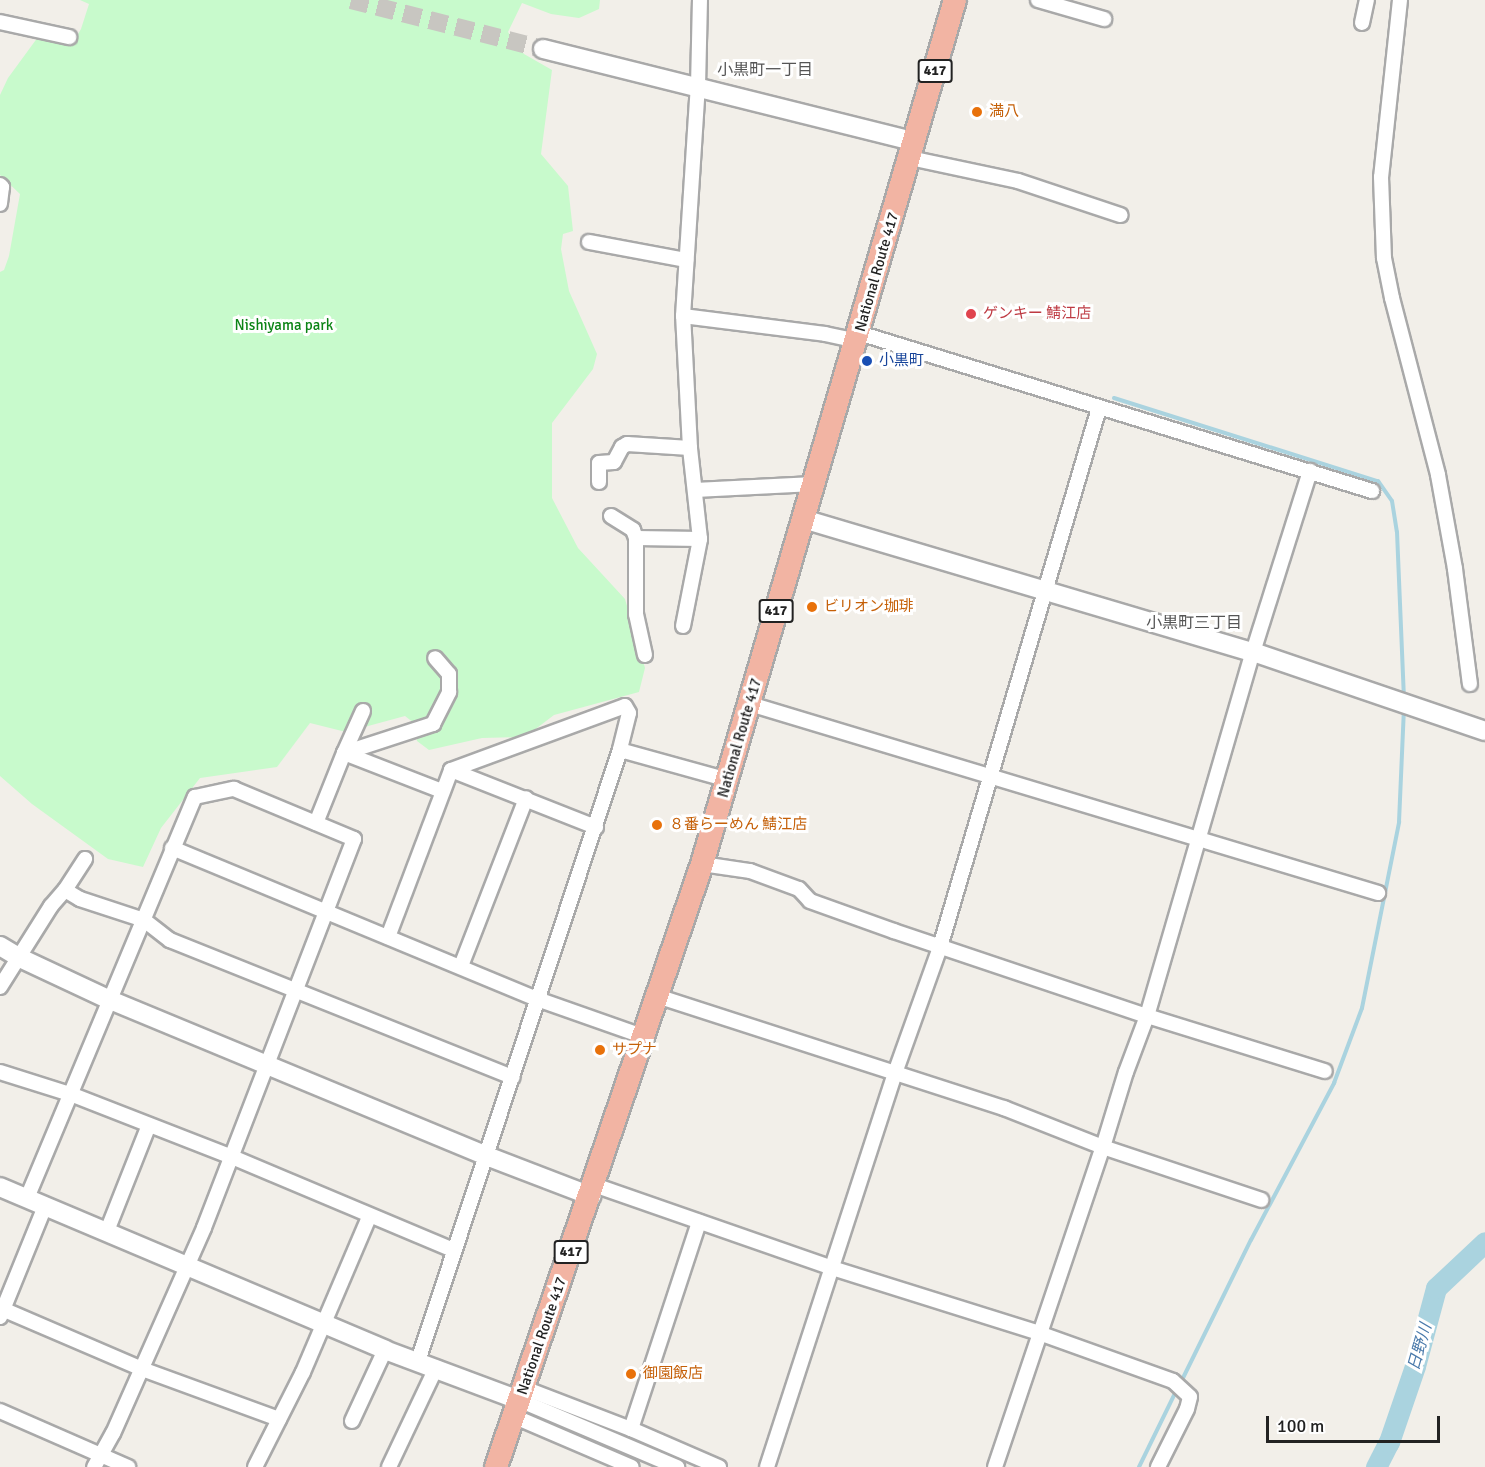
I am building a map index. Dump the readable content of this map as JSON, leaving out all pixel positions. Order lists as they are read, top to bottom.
{
  "streets": {
    "highway": ["417", "National Route 417"]
  },
  "districts": ["小黒町一丁目", "小黒町三丁目"],
  "water": ["日野川"],
  "parks": ["Nishiyama park"],
  "places": [
    "満八",
    "ゲンキー 鯖江店",
    "小黒町",
    "ビリオン珈琲",
    "８番らーめん 鯖江店",
    "サプナ",
    "御園飯店"
  ],
  "scale_bar": "100 m"
}
